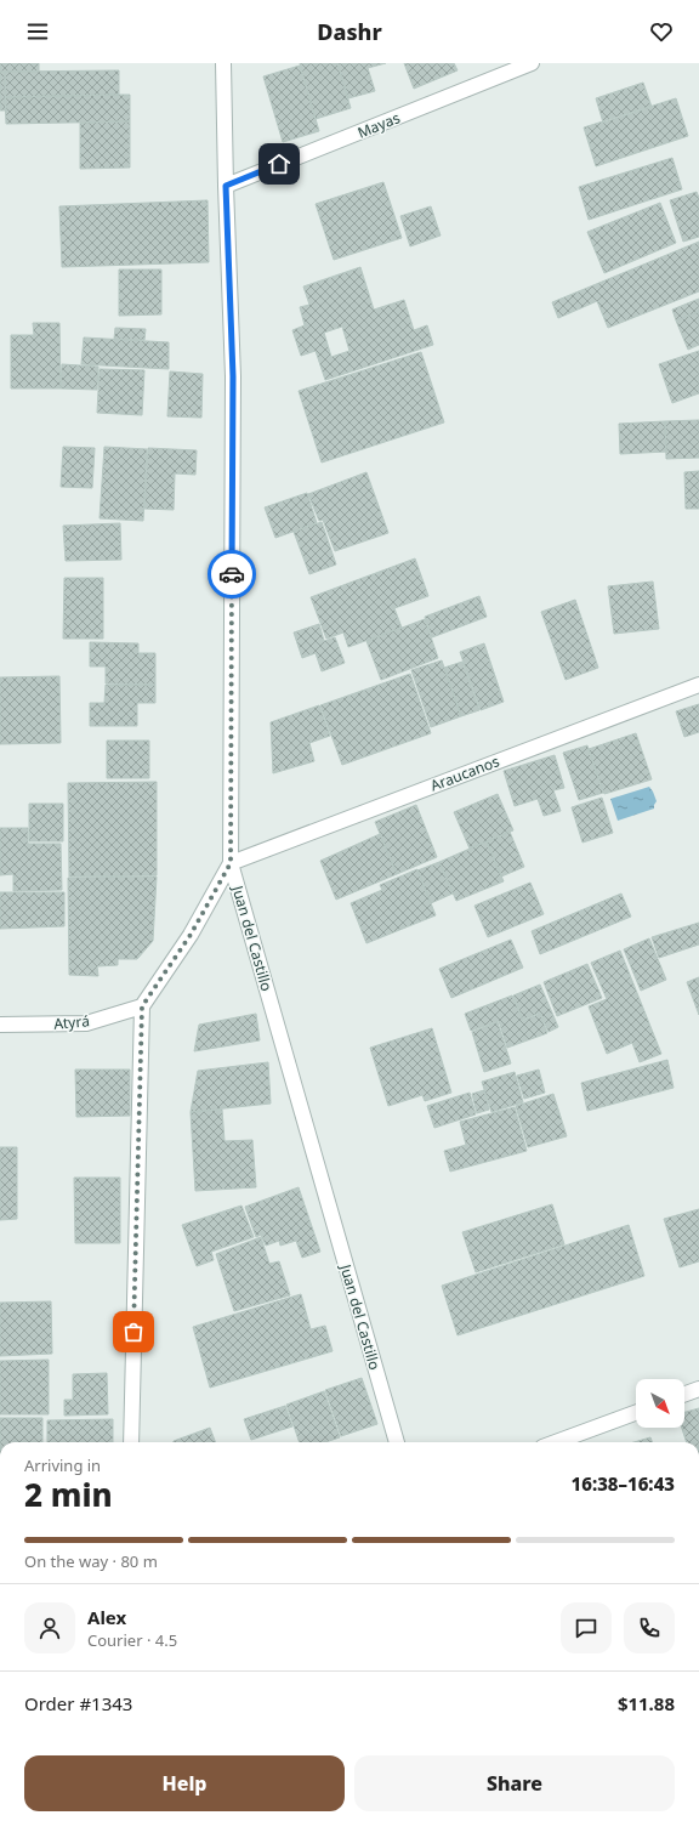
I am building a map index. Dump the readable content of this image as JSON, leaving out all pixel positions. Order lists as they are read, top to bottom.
{
  "streets": {
    "street": [
      "Mayas",
      "Araucanos",
      "Juan del Castillo",
      "Atyrá"
    ]
  },
  "crossings": [
    ["Mayas", "Juan del Castillo"],
    ["Araucanos", "Juan del Castillo"]
  ],
  "north": "bottom right",
  "page": {
    "header": "Dashr",
    "heading": ["2 min", "Arriving in", "16:38–16:43"],
    "panel": [
      "Alex",
      "Courier · 4.5",
      "Order #1343",
      "$11.88"
    ],
    "bar": "On the way · 80 m",
    "buttons": ["Help", "Share"]
  }
}
